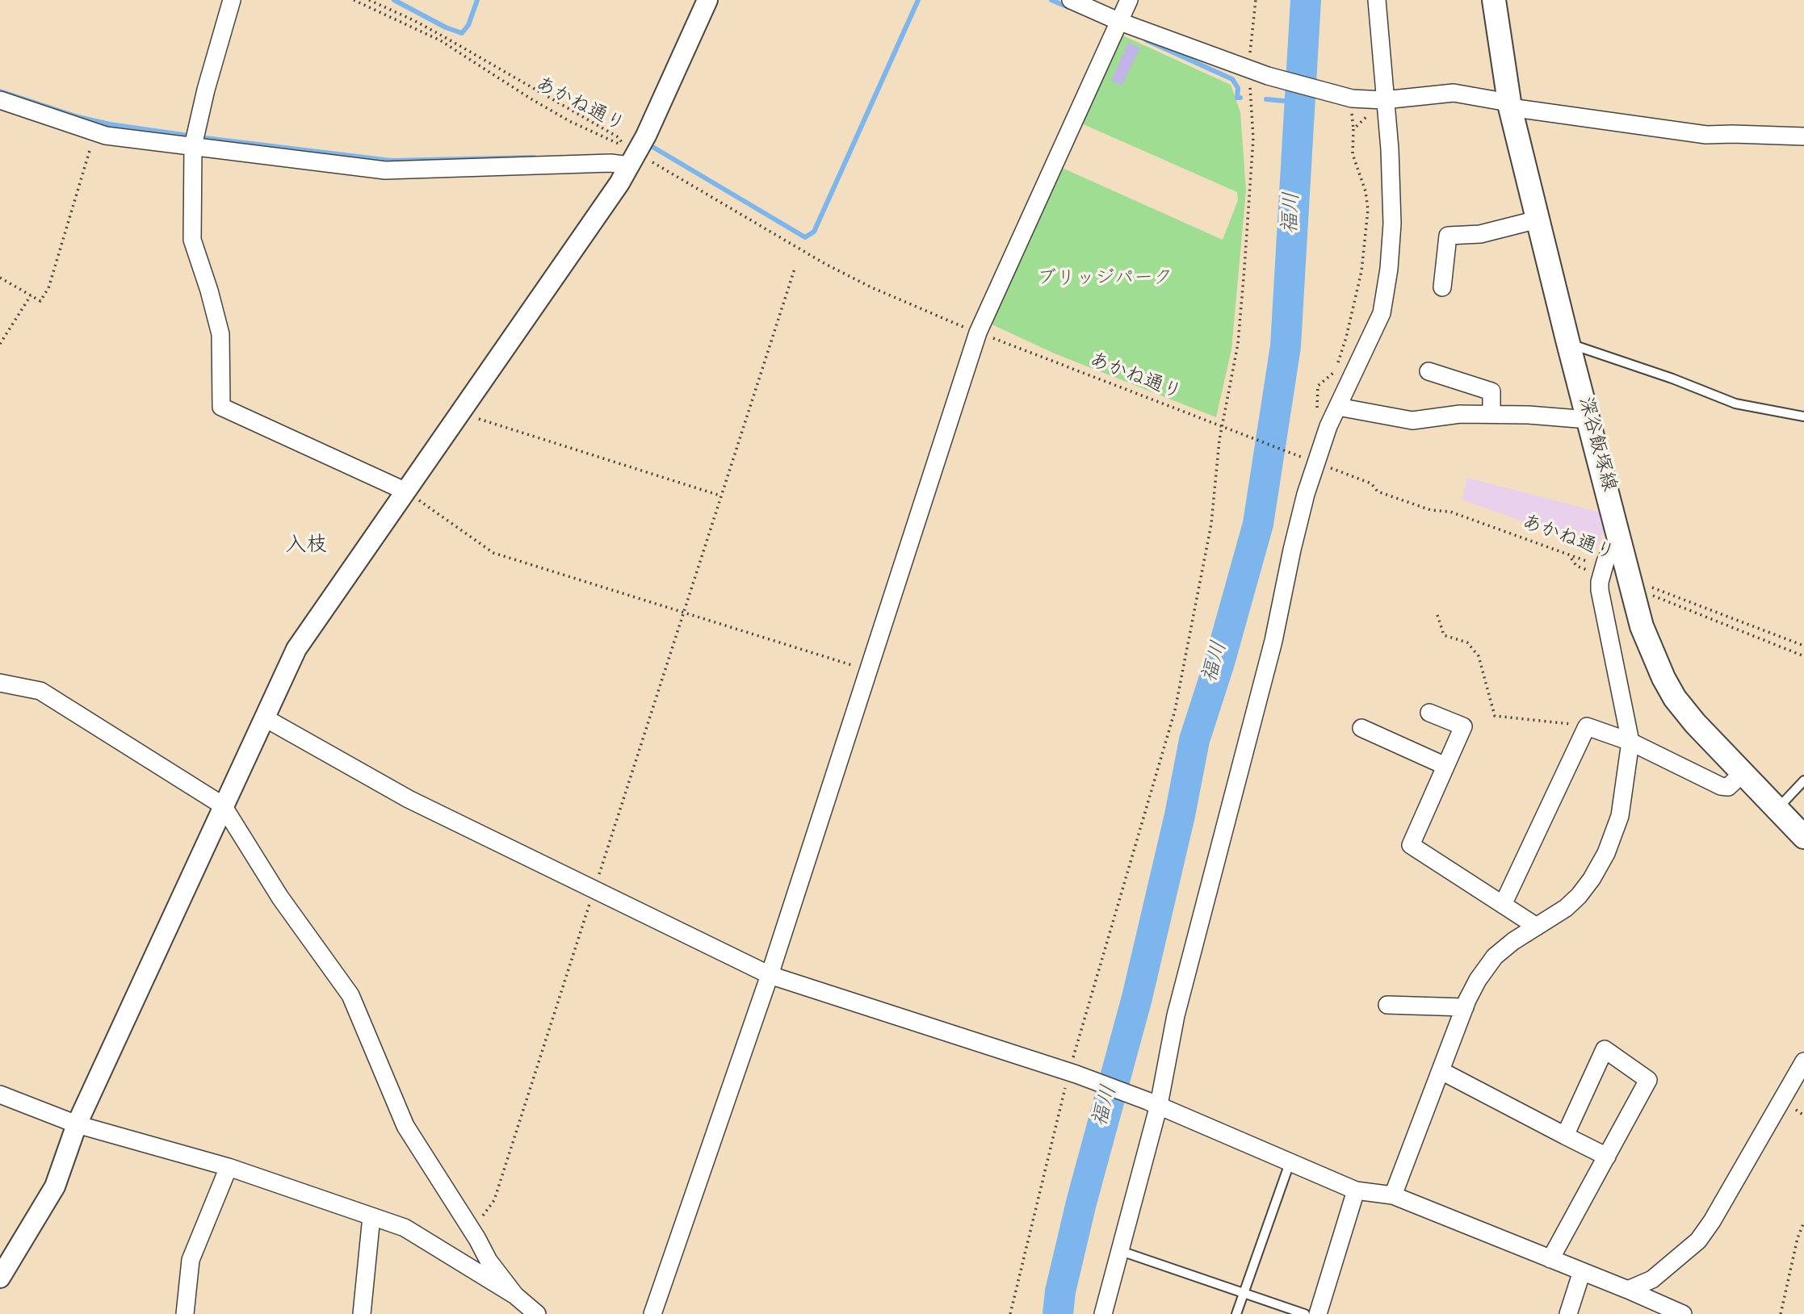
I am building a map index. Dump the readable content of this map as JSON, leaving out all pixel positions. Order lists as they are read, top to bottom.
{
  "streets": {
    "main road": ["深谷飯塚線"],
    "path": ["あかね通り"]
  },
  "crossings": [
    ["あかね通り", "深谷飯塚線"]
  ],
  "districts": ["入枝"],
  "water": ["福川"],
  "parks": ["ブリッジパーク"]
}
